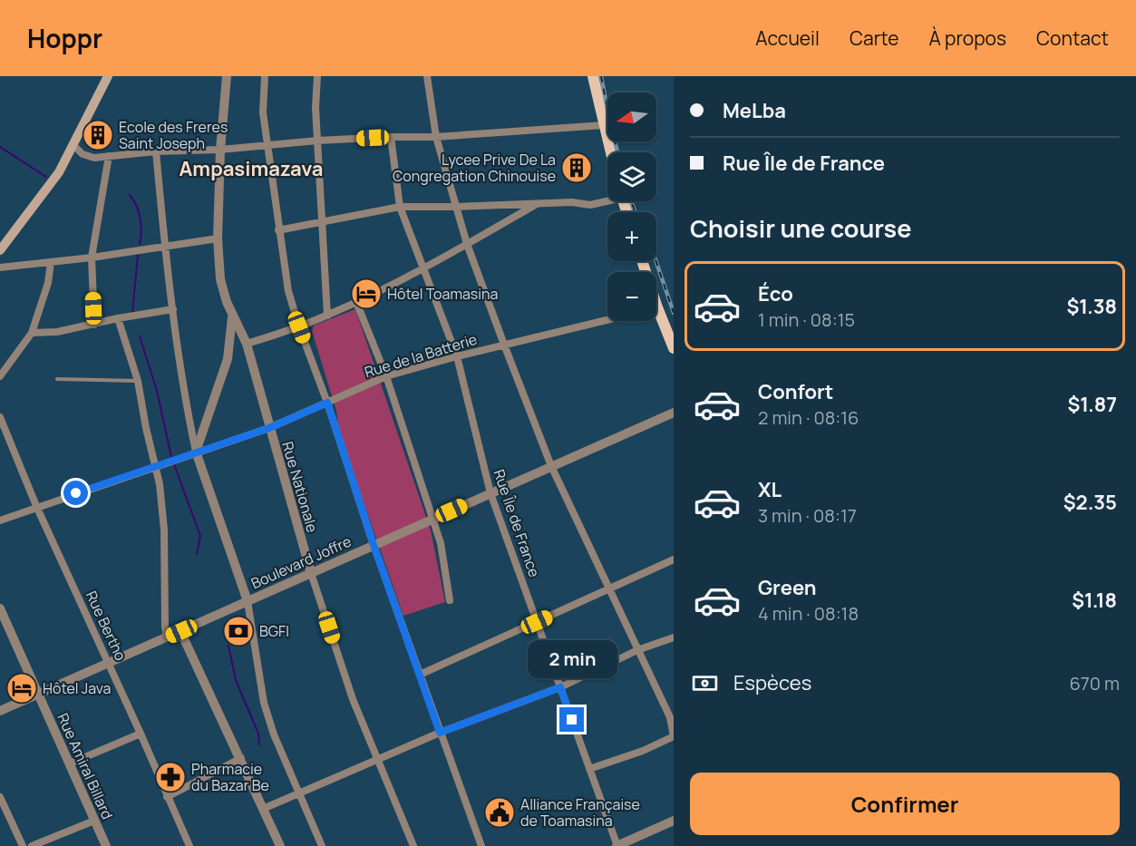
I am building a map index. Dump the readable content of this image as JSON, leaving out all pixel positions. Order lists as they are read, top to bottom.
{
  "streets": {
    "street": [
      "Rue de la Batterie",
      "Rue Nationale",
      "Rue Île de France",
      "Boulevard Joffre",
      "Rue Bertho",
      "Rue Amiral Billard"
    ]
  },
  "crossings": [
    ["Rue de la Batterie", "Rue Nationale"],
    ["Rue de la Batterie", "Rue Île de France"],
    ["Rue de la Batterie", "Rue Bertho"],
    ["Rue Nationale", "Boulevard Joffre"],
    ["Rue Île de France", "Boulevard Joffre"],
    ["Boulevard Joffre", "Rue Bertho"],
    ["Boulevard Joffre", "Rue Amiral Billard"]
  ],
  "districts": ["Ampasimazava"],
  "places": {
    "building": ["Ecole des Freres Saint Joseph", "Lycee Prive De La Congregation Chinouise"],
    "hotel": ["Hôtel Toamasina", "Hôtel Java"],
    "bank": ["BGFI"],
    "pharmacy": ["Pharmacie du Bazar Be"],
    "public building": ["Alliance Française de Toamasina"]
  },
  "north": "left",
  "page": {
    "header": "Hoppr",
    "nav": [
      "Accueil",
      "Carte",
      "À propos",
      "Contact"
    ],
    "banner": ["MeLba", "Rue Île de France"],
    "map_buttons": ["+", "−"],
    "heading": "Choisir une course",
    "list": [
      {
        "name": "Éco",
        "note": "1 min · 08:15",
        "value": "$1.38"
      },
      {
        "name": "Confort",
        "note": "2 min · 08:16",
        "value": "$1.87"
      },
      {
        "name": "XL",
        "note": "3 min · 08:17",
        "value": "$2.35"
      },
      {
        "name": "Green",
        "note": "4 min · 08:18",
        "value": "$1.18"
      }
    ],
    "bubble": "2 min",
    "pay": ["Espèces", "670 m"],
    "buttons": "Confirmer"
  }
}
